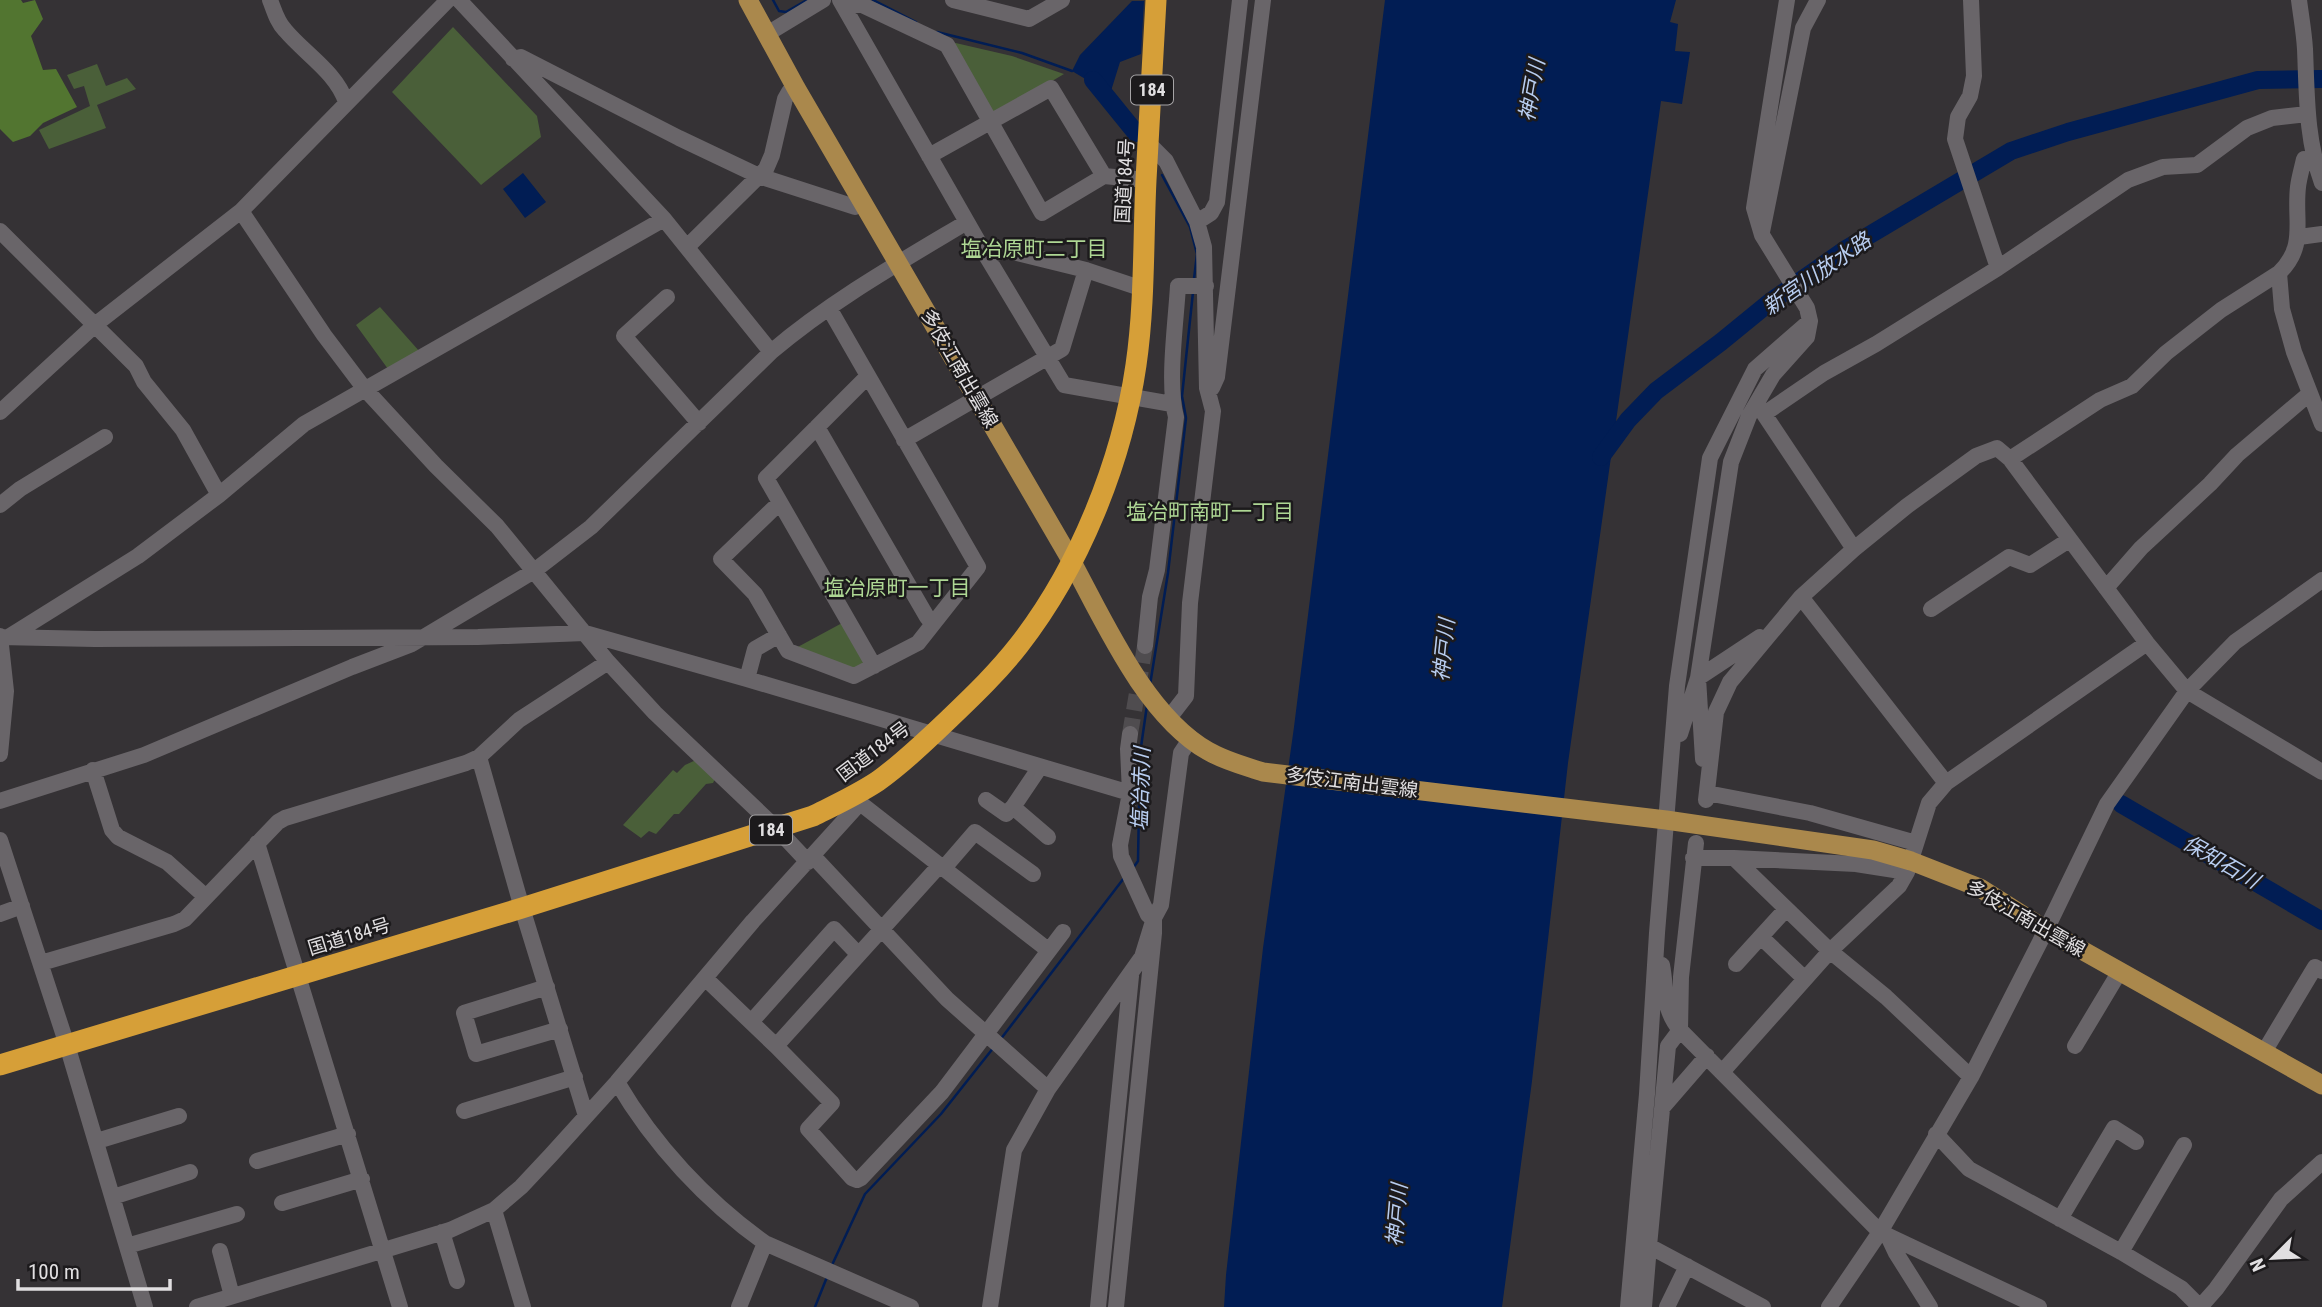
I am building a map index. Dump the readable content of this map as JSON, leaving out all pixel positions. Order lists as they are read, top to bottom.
{
  "streets": {
    "highway": ["184", "国道184号"],
    "main road": ["多伎江南出雲線"]
  },
  "crossings": [
    ["国道184号", "多伎江南出雲線"]
  ],
  "districts": ["塩冶原町二丁目", "塩冶町南町一丁目", "塩冶原町一丁目"],
  "water": [
    "神戸川",
    "新宮川放水路",
    "塩冶赤川",
    "保知石川"
  ],
  "scale_bar": "100 m",
  "north": "bottom left"
}
